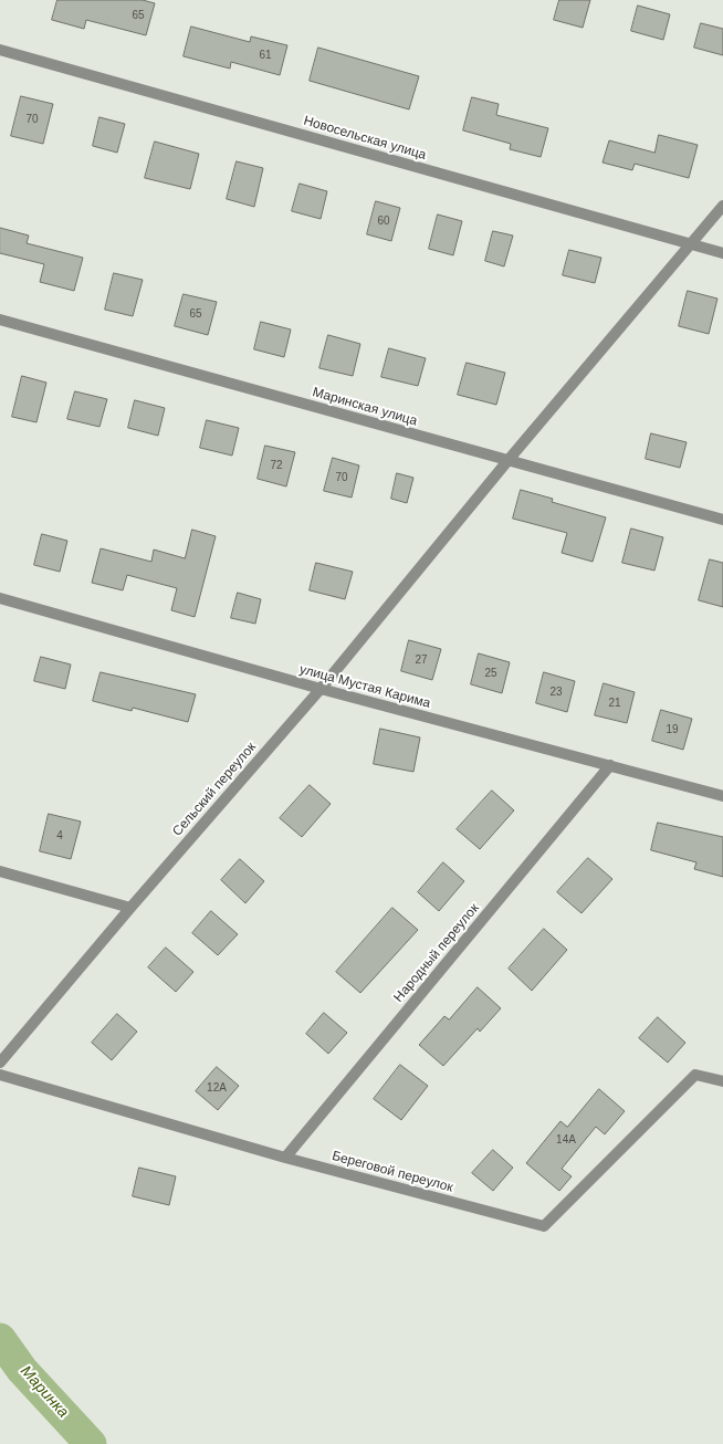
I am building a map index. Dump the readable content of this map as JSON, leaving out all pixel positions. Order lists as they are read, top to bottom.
{
  "streets": {
    "street": [
      "Новосельская улица",
      "Маринская улица",
      "улица Мустая Карима",
      "Сельский переулок",
      "Народный переулок",
      "Береговой переулок"
    ]
  },
  "crossings": [
    ["Новосельская улица", "Сельский переулок"],
    ["Маринская улица", "Сельский переулок"],
    ["улица Мустая Карима", "Сельский переулок"],
    ["улица Мустая Карима", "Народный переулок"],
    ["Народный переулок", "Береговой переулок"]
  ],
  "water": ["Маринка"],
  "house_numbers": [
    "65",
    "61",
    "70",
    "60",
    "65",
    "72",
    "70",
    "27",
    "25",
    "23",
    "21",
    "19",
    "4",
    "12А",
    "14А"
  ]
}
